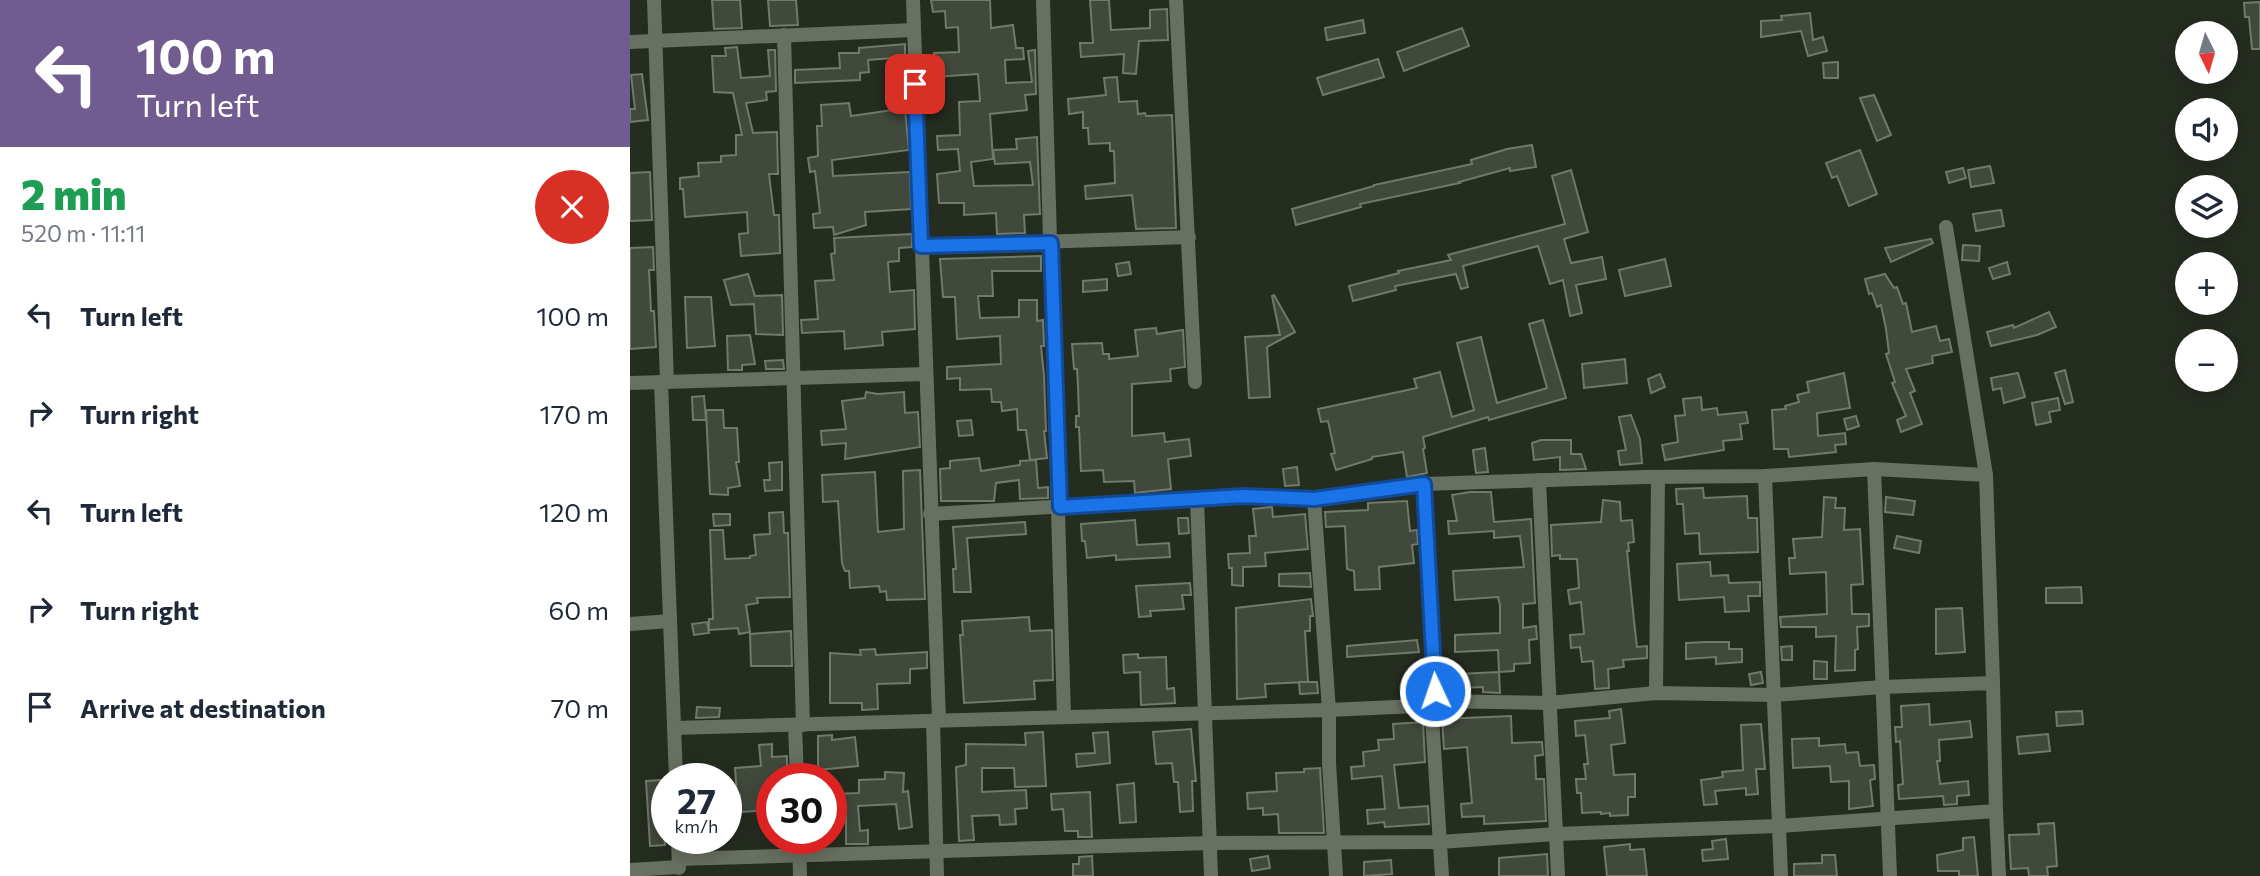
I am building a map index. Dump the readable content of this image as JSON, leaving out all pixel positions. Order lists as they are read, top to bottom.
{
  "north": "bottom",
  "page": {
    "turn": ["100 m", "Turn left"],
    "map_buttons": ["+", "−"],
    "heading": ["2 min", "520 m · 11:11"],
    "list": [
      {
        "name": "Turn left",
        "value": "100 m"
      },
      {
        "name": "Turn right",
        "value": "170 m"
      },
      {
        "name": "Turn left",
        "value": "120 m"
      },
      {
        "name": "Turn right",
        "value": "60 m"
      },
      {
        "name": "Arrive at destination",
        "value": "70 m"
      }
    ],
    "speed": "27 km/h",
    "limit": "30"
  }
}
